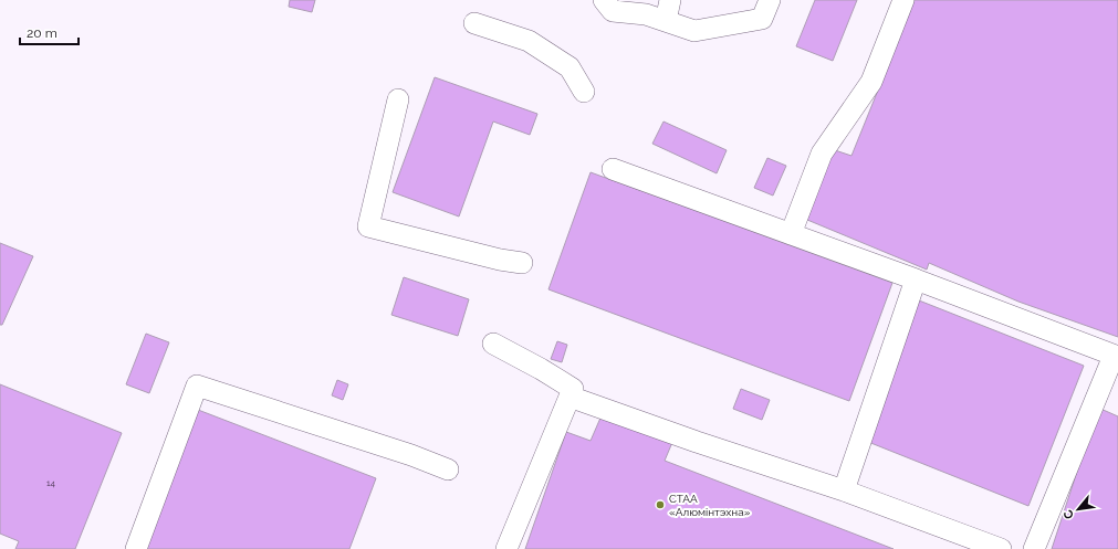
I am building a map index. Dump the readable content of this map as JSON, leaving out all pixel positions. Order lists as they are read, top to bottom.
{
  "places": ["СТАА «Алюмінтэхна»"],
  "house_numbers": ["14"],
  "scale_bar": "20 m",
  "north": "bottom left"
}
